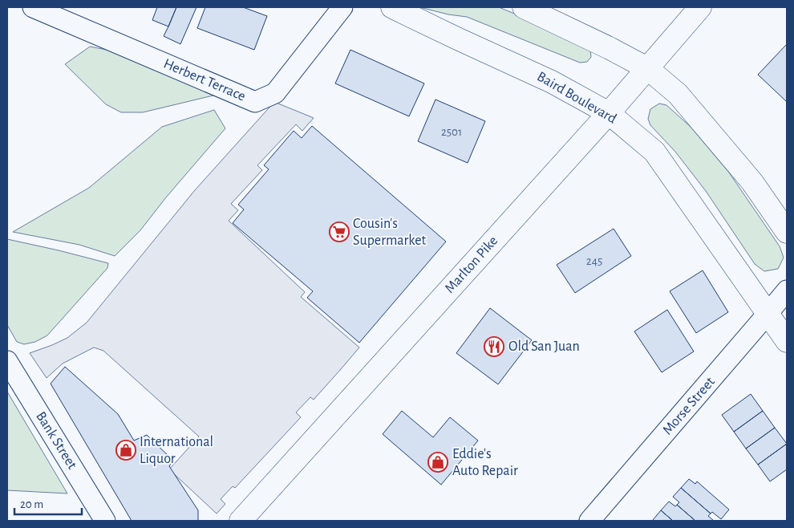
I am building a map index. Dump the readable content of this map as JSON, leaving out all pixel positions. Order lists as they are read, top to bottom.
{
  "streets": {
    "main road": ["Baird Boulevard", "Marlton Pike"],
    "street": ["Herbert Terrace", "Morse Street", "Bank Street"]
  },
  "crossings": [
    ["Baird Boulevard", "Marlton Pike"],
    ["Baird Boulevard", "Morse Street"]
  ],
  "places": {
    "supermarket": ["Cousin's Supermarket"],
    "restaurant": ["Old San Juan"],
    "shop": ["International Liquor", "Eddie's Auto Repair"]
  },
  "house_numbers": ["2501", "245"],
  "scale_bar": "20 m"
}
